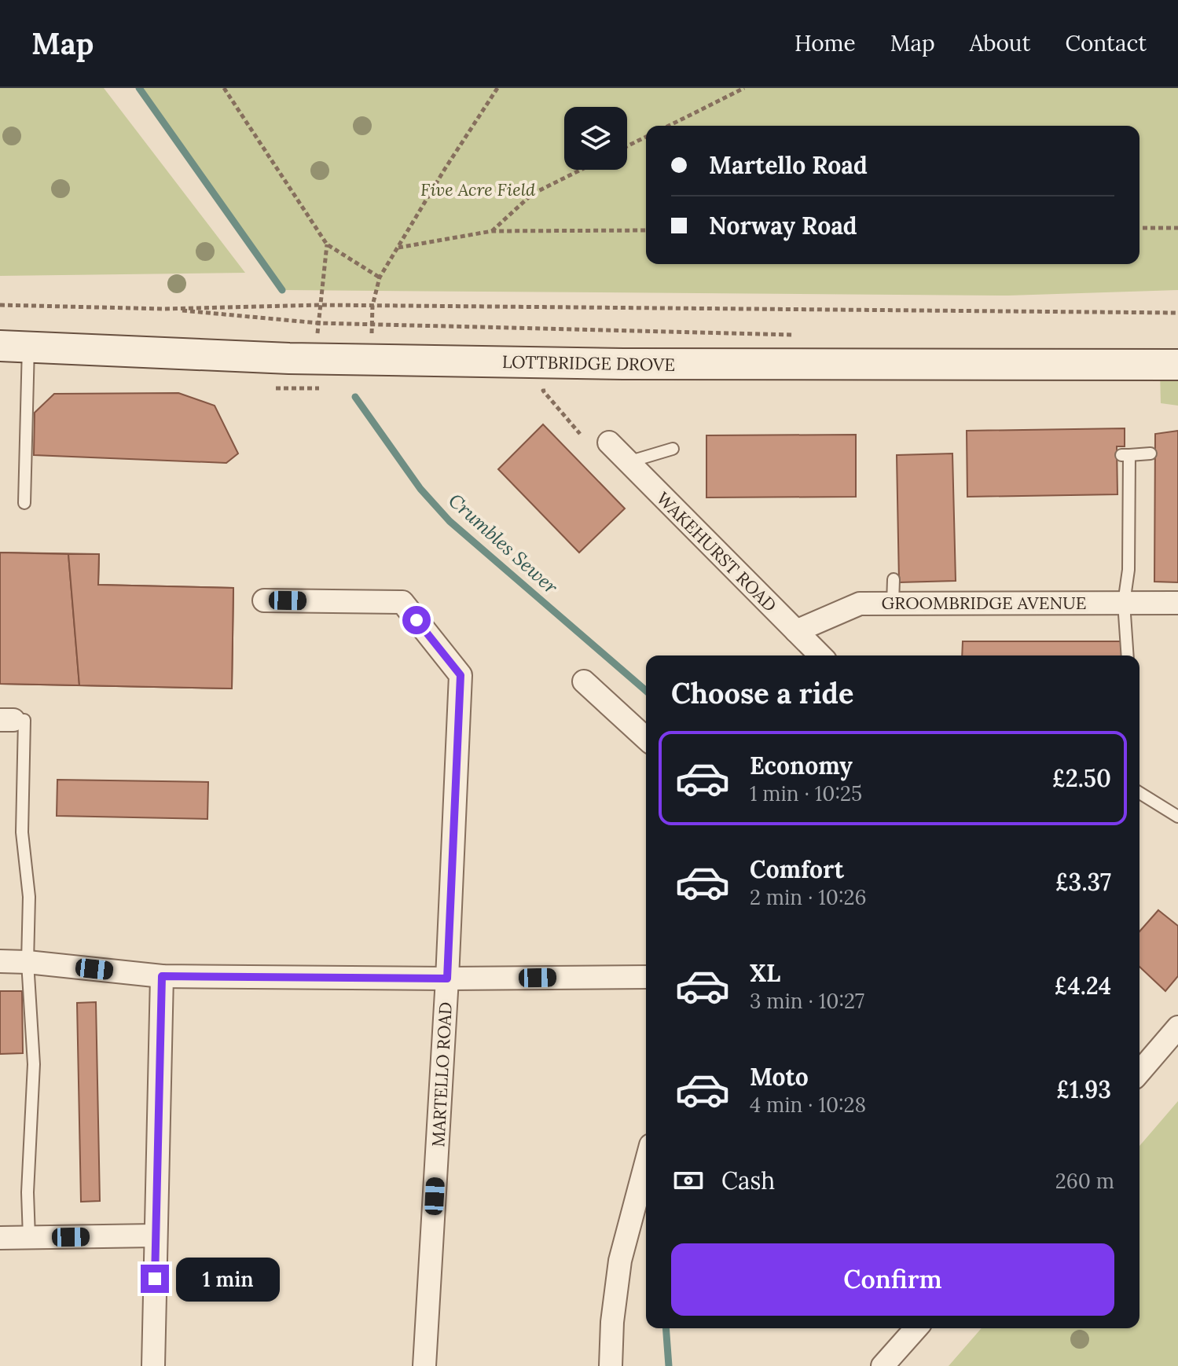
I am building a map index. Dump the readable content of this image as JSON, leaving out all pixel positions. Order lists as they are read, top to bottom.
{
  "streets": {
    "street": [
      "LOTTBRIDGE DROVE",
      "WAKEHURST ROAD",
      "GROOMBRIDGE AVENUE",
      "MARTELLO ROAD"
    ]
  },
  "crossings": [
    ["WAKEHURST ROAD", "GROOMBRIDGE AVENUE"]
  ],
  "water": ["Crumbles Sewer"],
  "parks": ["Five Acre Field"],
  "page": {
    "header": "Map",
    "nav": [
      "Home",
      "Map",
      "About",
      "Contact"
    ],
    "banner": ["Martello Road", "Norway Road"],
    "heading": "Choose a ride",
    "list": [
      {
        "name": "Economy",
        "note": "1 min · 10:25",
        "value": "£2.50"
      },
      {
        "name": "Comfort",
        "note": "2 min · 10:26",
        "value": "£3.37"
      },
      {
        "name": "XL",
        "note": "3 min · 10:27",
        "value": "£4.24"
      },
      {
        "name": "Moto",
        "note": "4 min · 10:28",
        "value": "£1.93"
      }
    ],
    "pay": ["Cash", "260 m"],
    "buttons": "Confirm",
    "bubble": "1 min"
  }
}
